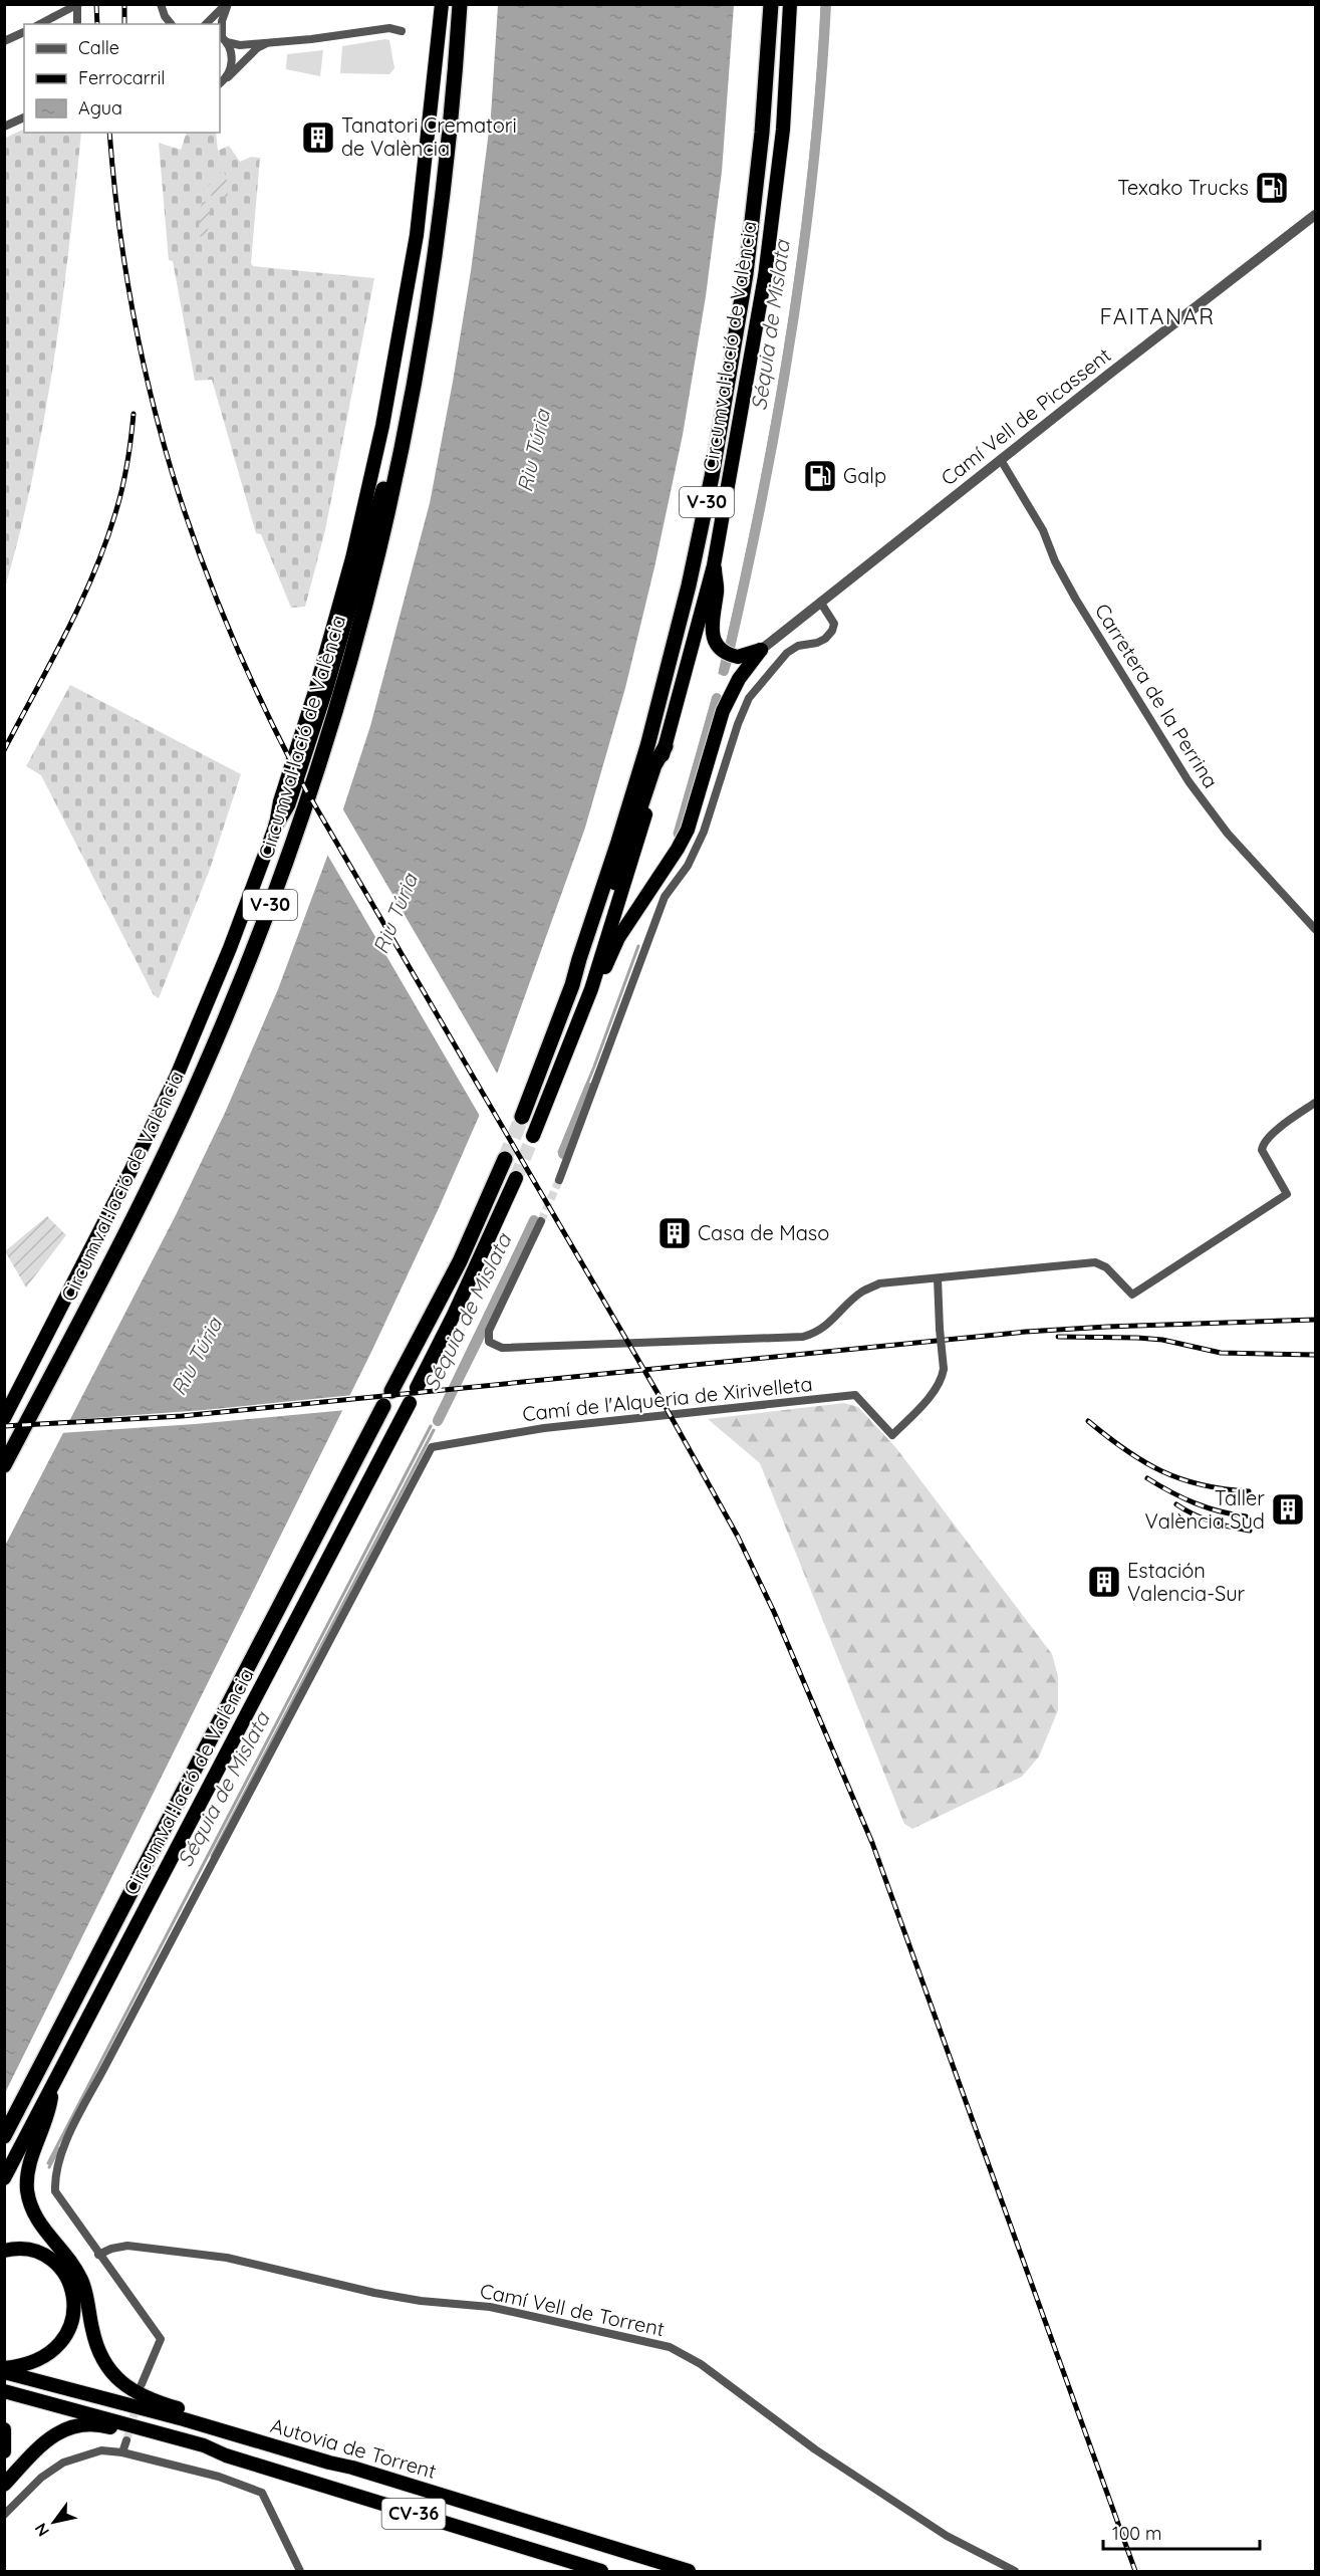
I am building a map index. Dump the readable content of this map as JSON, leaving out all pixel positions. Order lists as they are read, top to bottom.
{
  "streets": {
    "highway": [
      "Circumval·lació de València",
      "V-30",
      "Autovia de Torrent",
      "CV-36"
    ],
    "street": [
      "Camí Vell de Picassent",
      "Carretera de la Perrina",
      "Camí de l'Alqueria de Xirivelleta",
      "Camí Vell de Torrent"
    ]
  },
  "crossings": [
    ["Camí Vell de Picassent", "Carretera de la Perrina"],
    ["Camí de l'Alqueria de Xirivelleta", "Camí Vell de Torrent"]
  ],
  "districts": ["FAITANAR"],
  "water": ["Séquia de Mislata", "Riu Túria"],
  "places": {
    "building": [
      "Tanatori Crematori de València",
      "Casa de Maso",
      "Taller València Sud",
      "Estación Valencia-Sur"
    ],
    "fuel station": ["Texako Trucks", "Galp"]
  },
  "legend": ["Calle", "Ferrocarril", "Agua"],
  "scale_bar": "100 m",
  "north": "bottom left"
}
